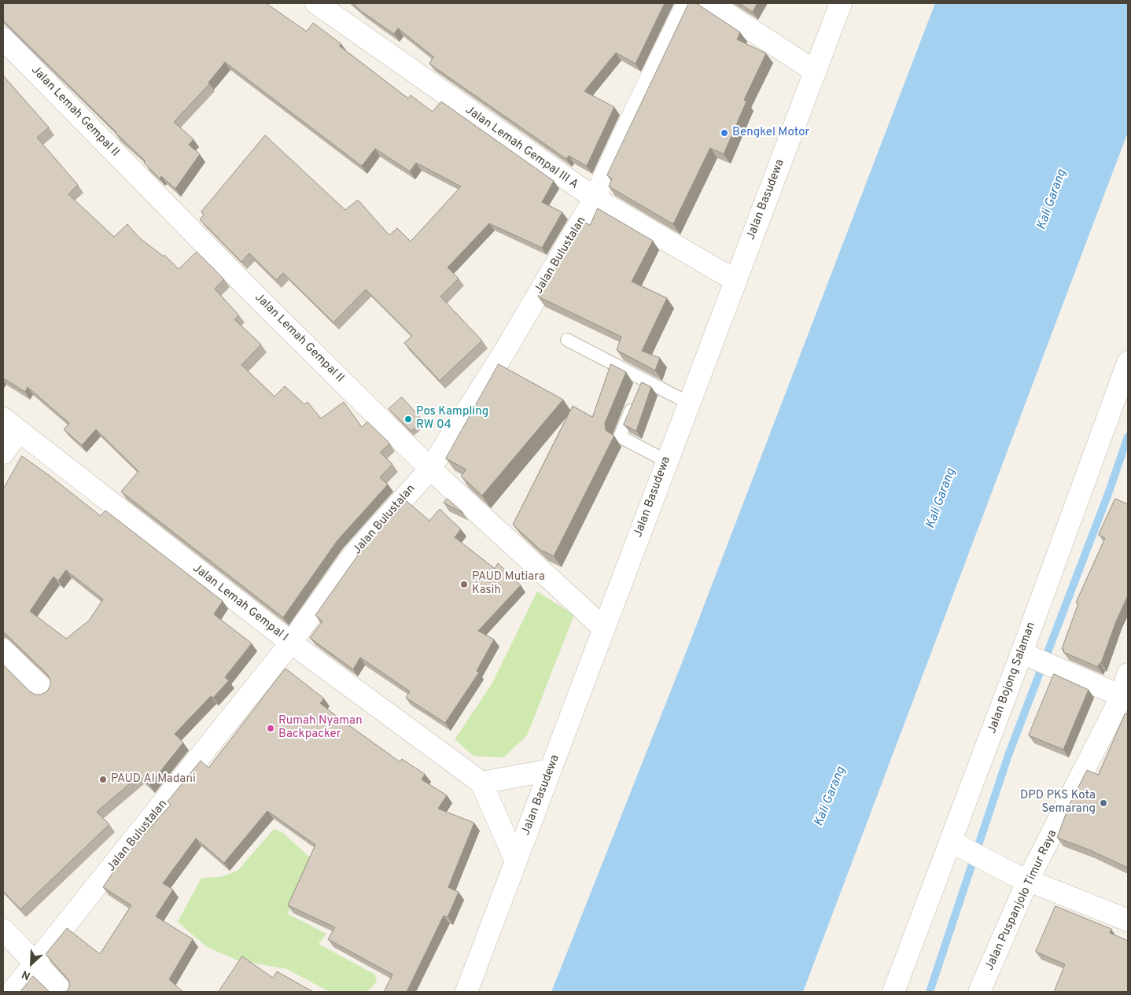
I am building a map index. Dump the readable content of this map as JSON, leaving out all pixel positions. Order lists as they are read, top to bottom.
{
  "streets": {
    "street": [
      "Jalan Lemah Gempal II",
      "Jalan Lemah Gempal III A",
      "Jalan Basudewa",
      "Jalan Bulustalan",
      "Jalan Lemah Gempal I",
      "Jalan Bojong Salaman",
      "Jalan Puspanjolo Timur Raya"
    ]
  },
  "crossings": [
    ["Jalan Lemah Gempal II", "Jalan Basudewa"],
    ["Jalan Lemah Gempal II", "Jalan Bulustalan"],
    ["Jalan Lemah Gempal III A", "Jalan Basudewa"],
    ["Jalan Lemah Gempal III A", "Jalan Bulustalan"],
    ["Jalan Basudewa", "Jalan Lemah Gempal I"],
    ["Jalan Bulustalan", "Jalan Lemah Gempal I"]
  ],
  "water": ["Kali Garang"],
  "places": [
    "Bengkel Motor",
    "Pos Kampling RW 04",
    "PAUD Mutiara Kasih",
    "Rumah Nyaman Backpacker",
    "PAUD Al Madani",
    "DPD PKS Kota Semarang"
  ],
  "north": "bottom left"
}
